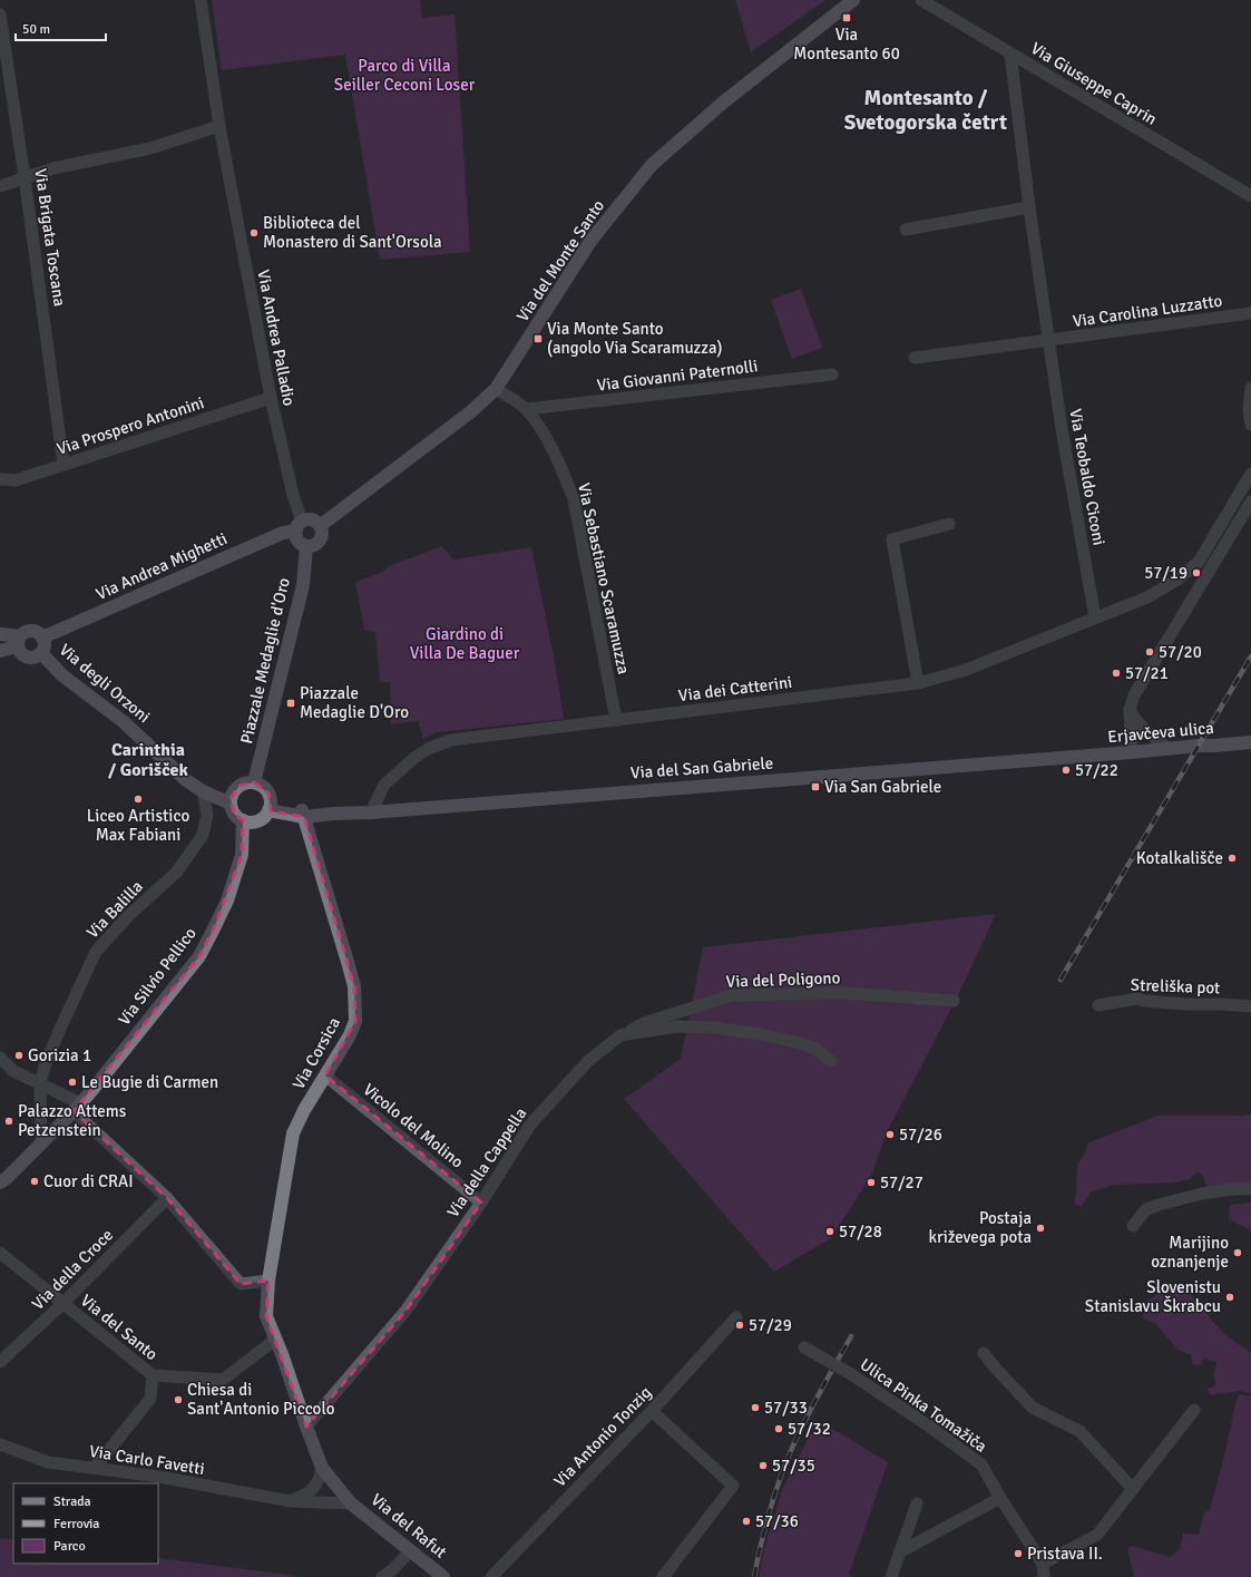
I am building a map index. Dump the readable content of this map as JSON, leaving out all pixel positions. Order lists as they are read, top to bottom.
{
  "streets": {
    "main road": [
      "Via del Monte Santo",
      "Via Andrea Mighetti",
      "Piazzale Medaglie d'Oro",
      "Via degli Orzoni",
      "Erjavčeva ulica",
      "Via del San Gabriele",
      "Via Silvio Pellico",
      "Via Corsica",
      "Via del Rafut"
    ],
    "street": [
      "Via Giuseppe Caprin",
      "Via Brigata Toscana",
      "Via Carolina Luzzatto",
      "Via Andrea Palladio",
      "Via Giovanni Paternolli",
      "Via Prospero Antonini",
      "Via Teobaldo Ciconi",
      "Via Sebastiano Scaramuzza",
      "Via dei Catterini",
      "Via Balilla",
      "Via del Poligono",
      "Streliška pot",
      "Vicolo del Molino",
      "Via della Cappella",
      "Via della Croce",
      "Via del Santo",
      "Ulica Pinka Tomažiča",
      "Via Antonio Tonzig",
      "Via Carlo Favetti"
    ]
  },
  "crossings": [
    ["Via Giuseppe Caprin", "Via Teobaldo Ciconi"],
    ["Via Brigata Toscana", "Via Prospero Antonini"],
    ["Via del Monte Santo", "Via Andrea Palladio"],
    ["Via del Monte Santo", "Via Andrea Mighetti"],
    ["Via del Monte Santo", "Via Sebastiano Scaramuzza"],
    ["Via del Monte Santo", "Piazzale Medaglie d'Oro"],
    ["Via Carolina Luzzatto", "Via Teobaldo Ciconi"],
    ["Via Andrea Palladio", "Via Prospero Antonini"],
    ["Via Andrea Palladio", "Via Andrea Mighetti"],
    ["Via Andrea Palladio", "Piazzale Medaglie d'Oro"],
    ["Via Giovanni Paternolli", "Via Sebastiano Scaramuzza"],
    ["Via Teobaldo Ciconi", "Via dei Catterini"],
    ["Via Andrea Mighetti", "Piazzale Medaglie d'Oro"],
    ["Via Andrea Mighetti", "Via degli Orzoni"],
    ["Via Sebastiano Scaramuzza", "Via dei Catterini"],
    ["Piazzale Medaglie d'Oro", "Via degli Orzoni"],
    ["Piazzale Medaglie d'Oro", "Via del San Gabriele"],
    ["Piazzale Medaglie d'Oro", "Via Silvio Pellico"],
    ["Via degli Orzoni", "Via del San Gabriele"],
    ["Via degli Orzoni", "Via Balilla"],
    ["Via degli Orzoni", "Via Silvio Pellico"],
    ["Via dei Catterini", "Via del San Gabriele"],
    ["Erjavčeva ulica", "Via del San Gabriele"],
    ["Via del San Gabriele", "Via Silvio Pellico"],
    ["Via del San Gabriele", "Via Corsica"],
    ["Via Balilla", "Via Silvio Pellico"],
    ["Via del Poligono", "Via della Cappella"],
    ["Via Corsica", "Vicolo del Molino"],
    ["Via Corsica", "Via del Rafut"],
    ["Vicolo del Molino", "Via della Cappella"],
    ["Via della Cappella", "Via del Rafut"],
    ["Via della Croce", "Via del Santo"],
    ["Via del Santo", "Via del Rafut"],
    ["Via Carlo Favetti", "Via del Rafut"]
  ],
  "districts": ["Montesanto / Svetogorska četrt", "Carinthia / Gorišček"],
  "parks": ["Parco di Villa Seiller Ceconi Loser", "Giardino di Villa De Baguer"],
  "places": {
    "transit": [
      "Via Montesanto 60",
      "Via Monte Santo (angolo Via Scaramuzza)",
      "Piazzale Medaglie D'Oro",
      "Via San Gabriele"
    ],
    "other": [
      "Biblioteca del Monastero di Sant'Orsola",
      "57/19",
      "57/20",
      "57/21",
      "57/22",
      "Liceo Artistico Max Fabiani",
      "Kotalkališče",
      "Gorizia 1",
      "Le Bugie di Carmen",
      "Palazzo Attems Petzenstein",
      "57/26",
      "Cuor di CRAI",
      "57/27",
      "Postaja križevega pota",
      "57/28",
      "Marijino oznanjenje",
      "Slovenistu Stanislavu Škrabcu",
      "57/29",
      "Chiesa di Sant'Antonio Piccolo",
      "57/33",
      "57/32",
      "57/35",
      "57/36",
      "Pristava II."
    ]
  },
  "legend": ["Strada", "Ferrovia", "Parco"],
  "scale_bar": "50 m"
}
